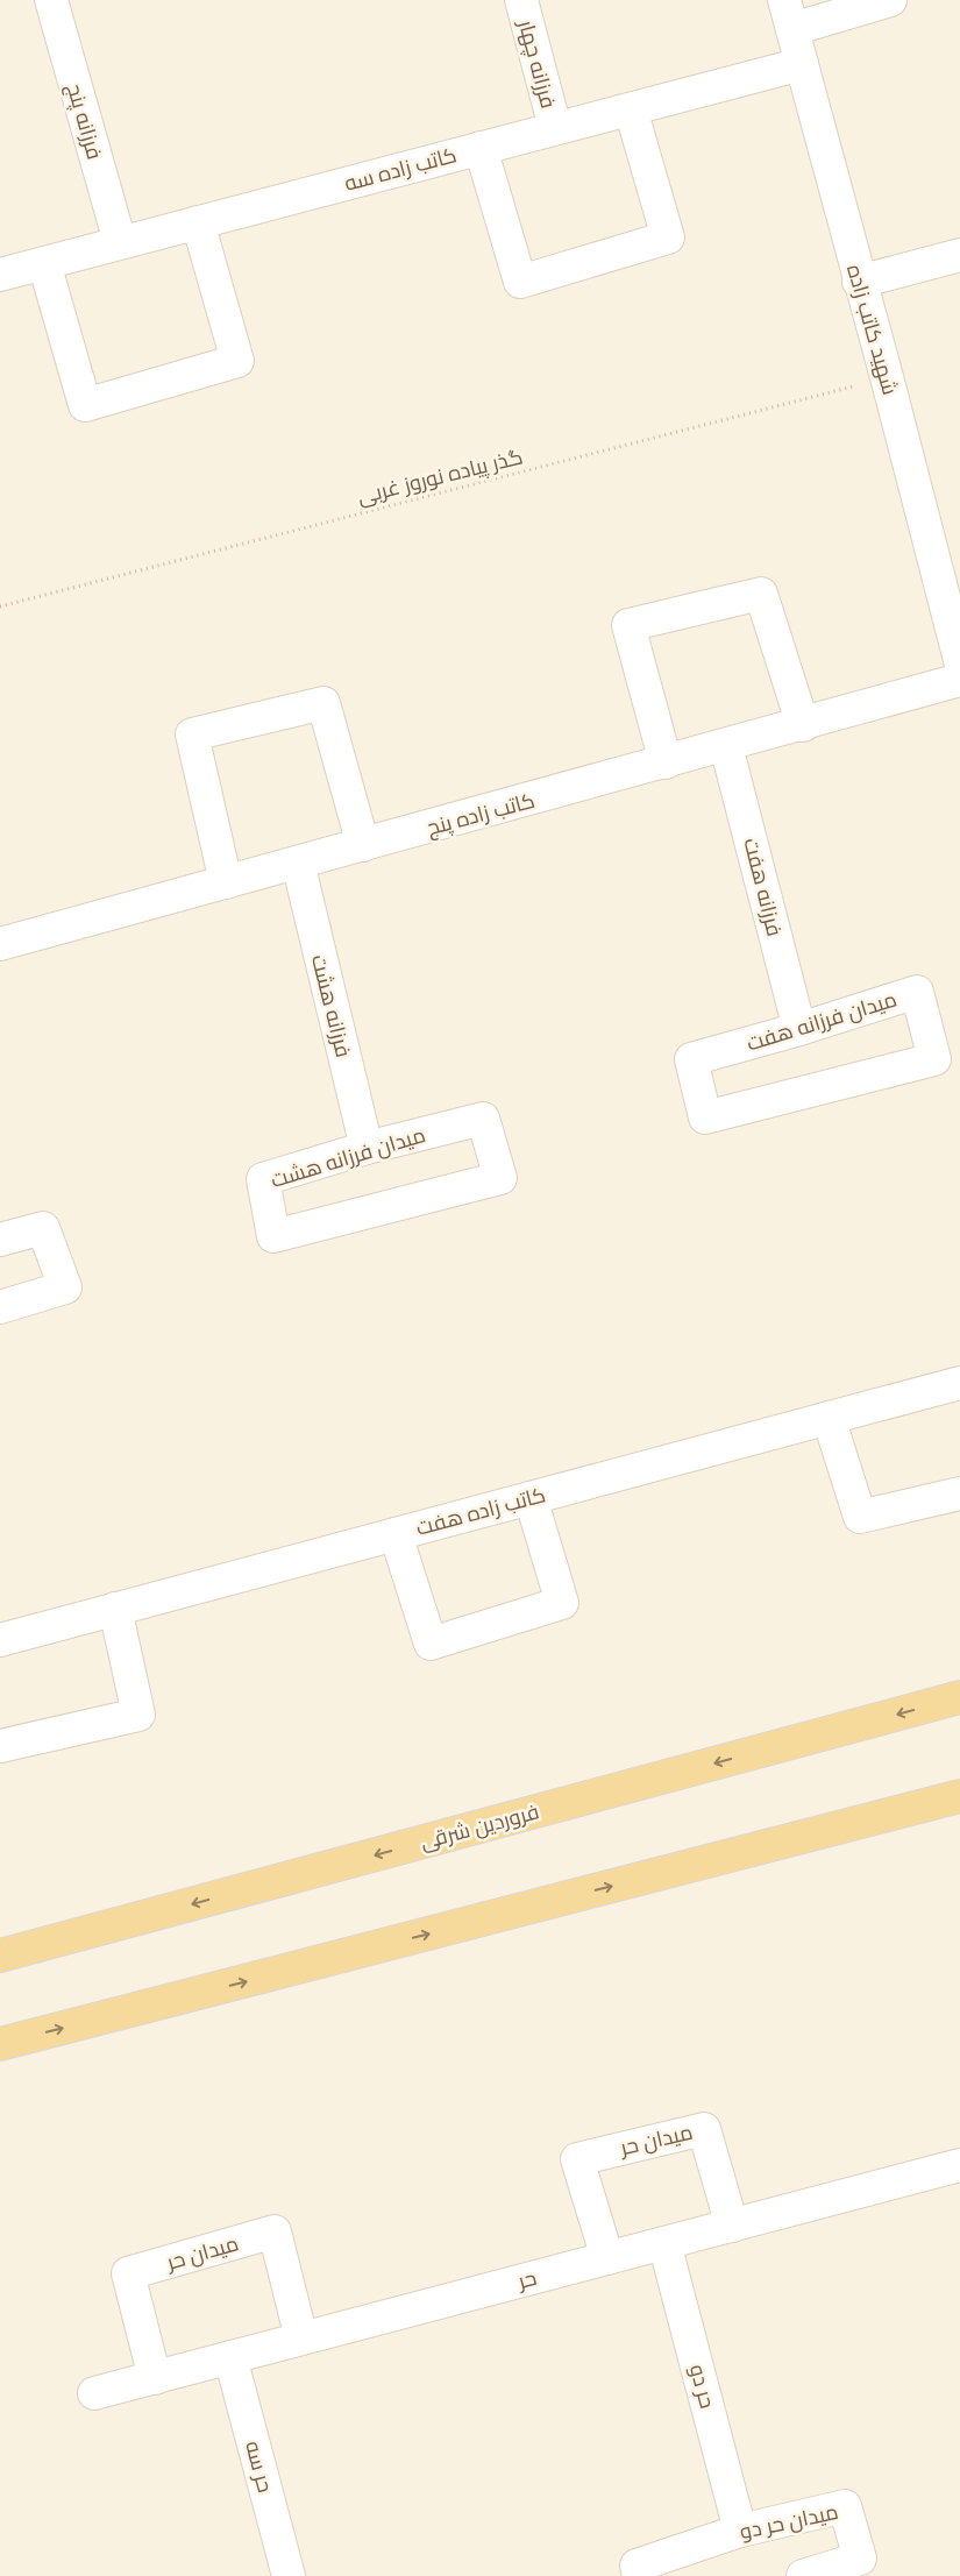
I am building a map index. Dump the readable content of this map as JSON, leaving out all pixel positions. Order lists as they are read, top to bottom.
{
  "streets": {
    "main road": ["فروردین شرقی"],
    "street": [
      "فرزانه چهار",
      "فرزانه پنج",
      "کاتب زاده سه",
      "شهید کاتب زاده",
      "کاتب زاده پنج",
      "فرزانه هفت",
      "فرزانه هشت",
      "میدان فرزانه هفت",
      "میدان فرزانه هشت",
      "کاتب زاده هفت",
      "میدان حر",
      "حر",
      "حر دو",
      "حر سه",
      "میدان حر دو"
    ],
    "path": ["گذر پیاده نوروز غربی"]
  },
  "crossings": [
    ["فرزانه چهار", "کاتب زاده سه"],
    ["فرزانه پنج", "کاتب زاده سه"],
    ["کاتب زاده سه", "شهید کاتب زاده"],
    ["شهید کاتب زاده", "گذر پیاده نوروز غربی"],
    ["کاتب زاده پنج", "فرزانه هفت"],
    ["کاتب زاده پنج", "فرزانه هشت"],
    ["فرزانه هفت", "میدان فرزانه هفت"],
    ["فرزانه هشت", "میدان فرزانه هشت"],
    ["میدان حر", "حر"],
    ["حر", "حر دو"],
    ["حر", "حر سه"],
    ["حر دو", "میدان حر دو"]
  ]
}
